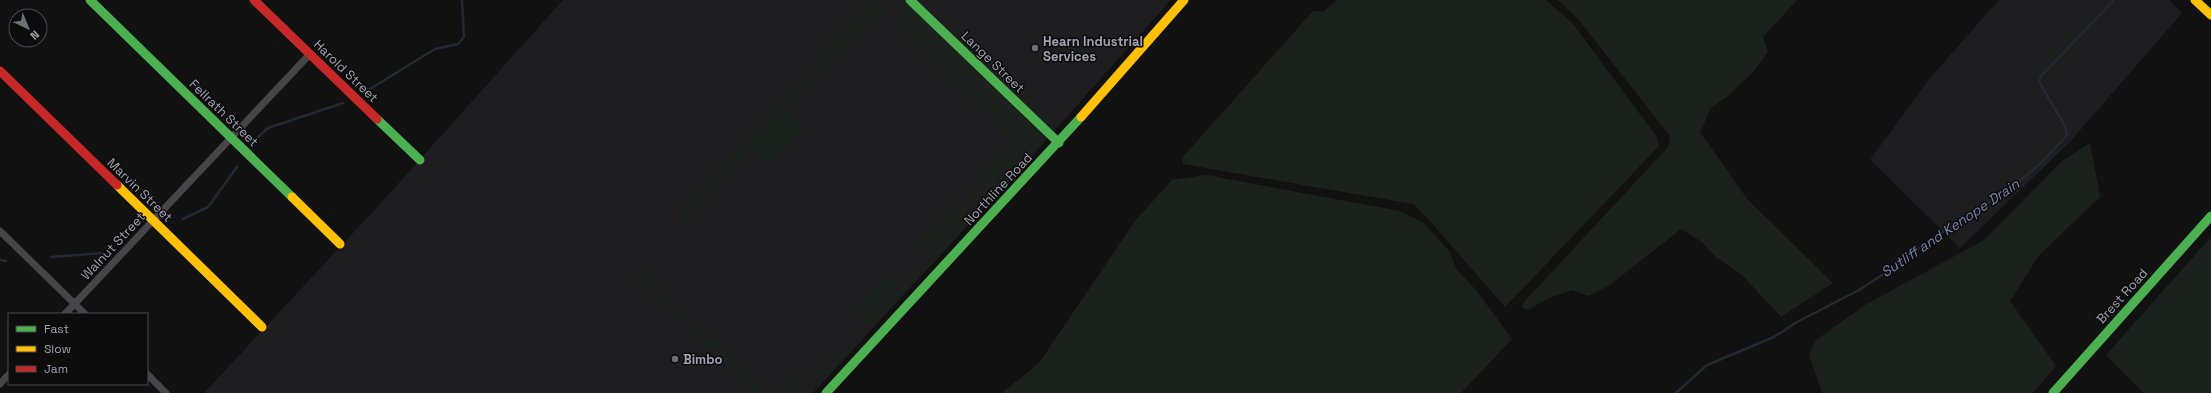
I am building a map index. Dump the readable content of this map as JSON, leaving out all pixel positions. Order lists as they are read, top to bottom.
{
  "streets": {
    "street": [
      "Lange Street",
      "Harold Street",
      "Fellrath Street",
      "Northline Road",
      "Marvin Street",
      "Walnut Street",
      "Brest Road"
    ]
  },
  "crossings": [
    ["Lange Street", "Northline Road"],
    ["Harold Street", "Walnut Street"],
    ["Fellrath Street", "Walnut Street"],
    ["Marvin Street", "Walnut Street"]
  ],
  "water": ["Sutliff and Kenope Drain"],
  "places": ["Hearn Industrial Services", "Bimbo"],
  "legend": ["Fast", "Slow", "Jam"],
  "north": "bottom right"
}
